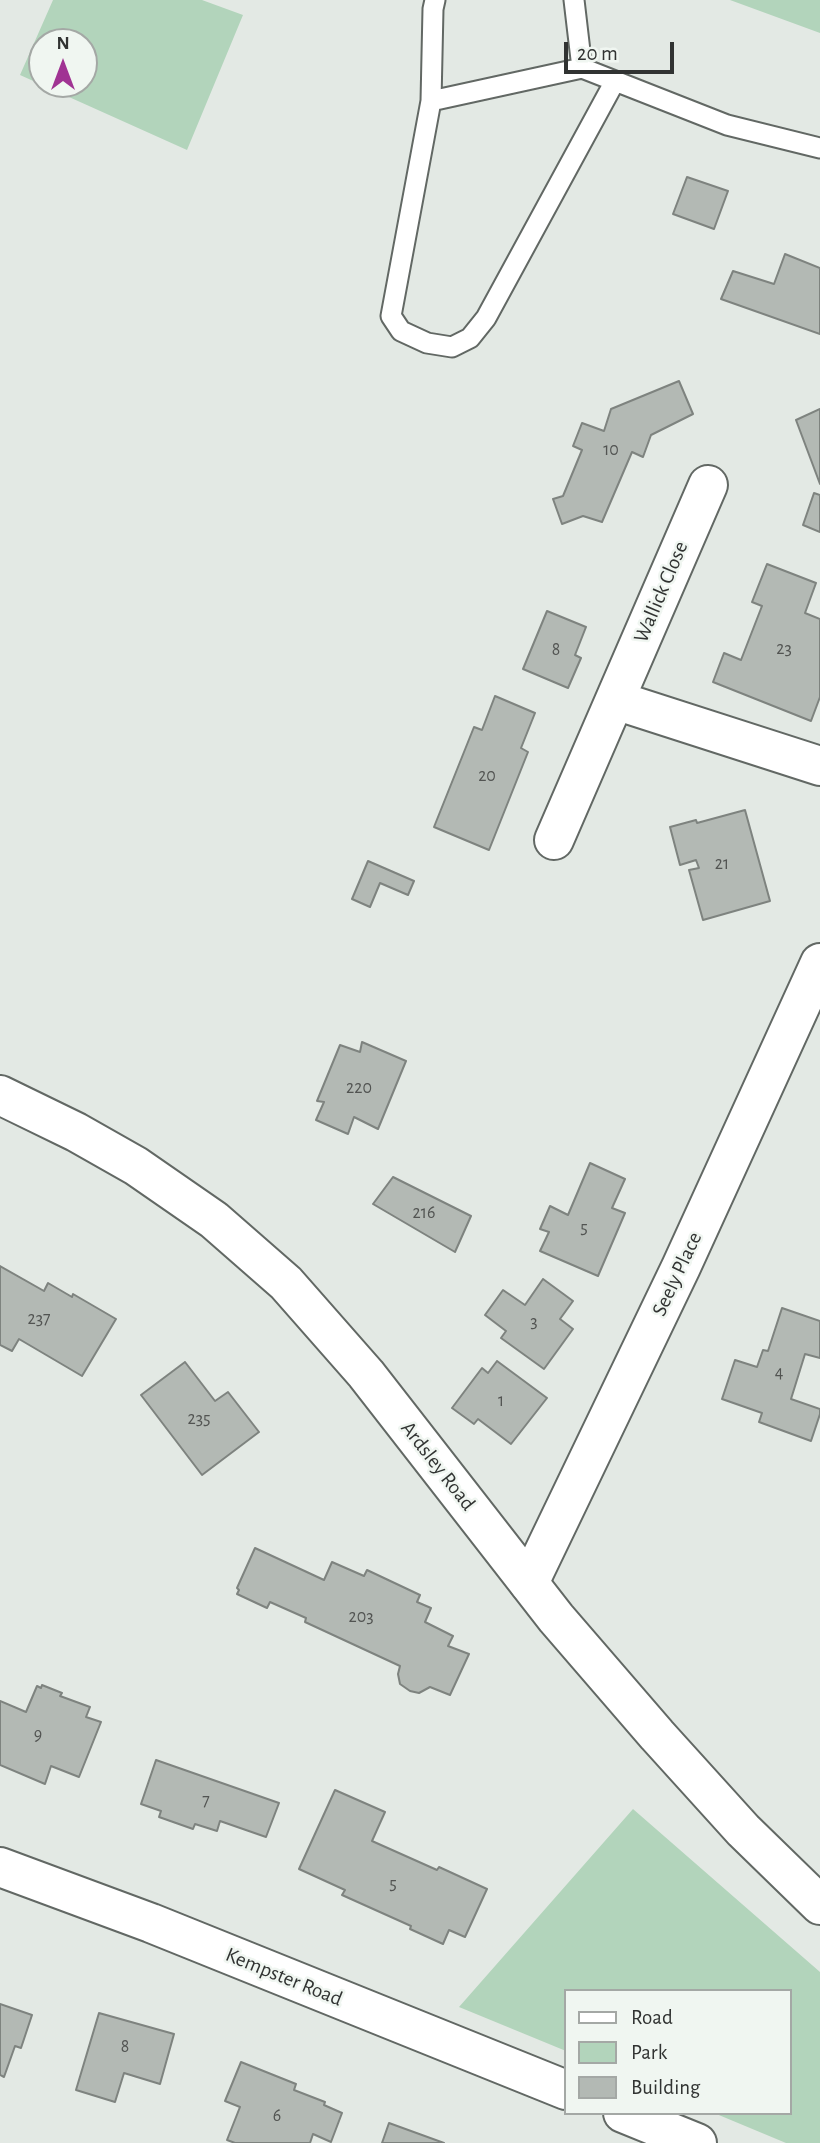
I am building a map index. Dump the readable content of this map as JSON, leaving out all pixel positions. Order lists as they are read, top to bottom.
{
  "streets": {
    "street": [
      "Wallick Close",
      "Seely Place",
      "Ardsley Road",
      "Kempster Road"
    ]
  },
  "crossings": [
    ["Seely Place", "Ardsley Road"]
  ],
  "house_numbers": [
    "10",
    "23",
    "8",
    "20",
    "21",
    "220",
    "216",
    "5",
    "237",
    "3",
    "4",
    "1",
    "235",
    "203",
    "9",
    "7",
    "5",
    "8",
    "6"
  ],
  "legend": ["Road", "Park", "Building"],
  "scale_bar": "20 m",
  "north": "top"
}
